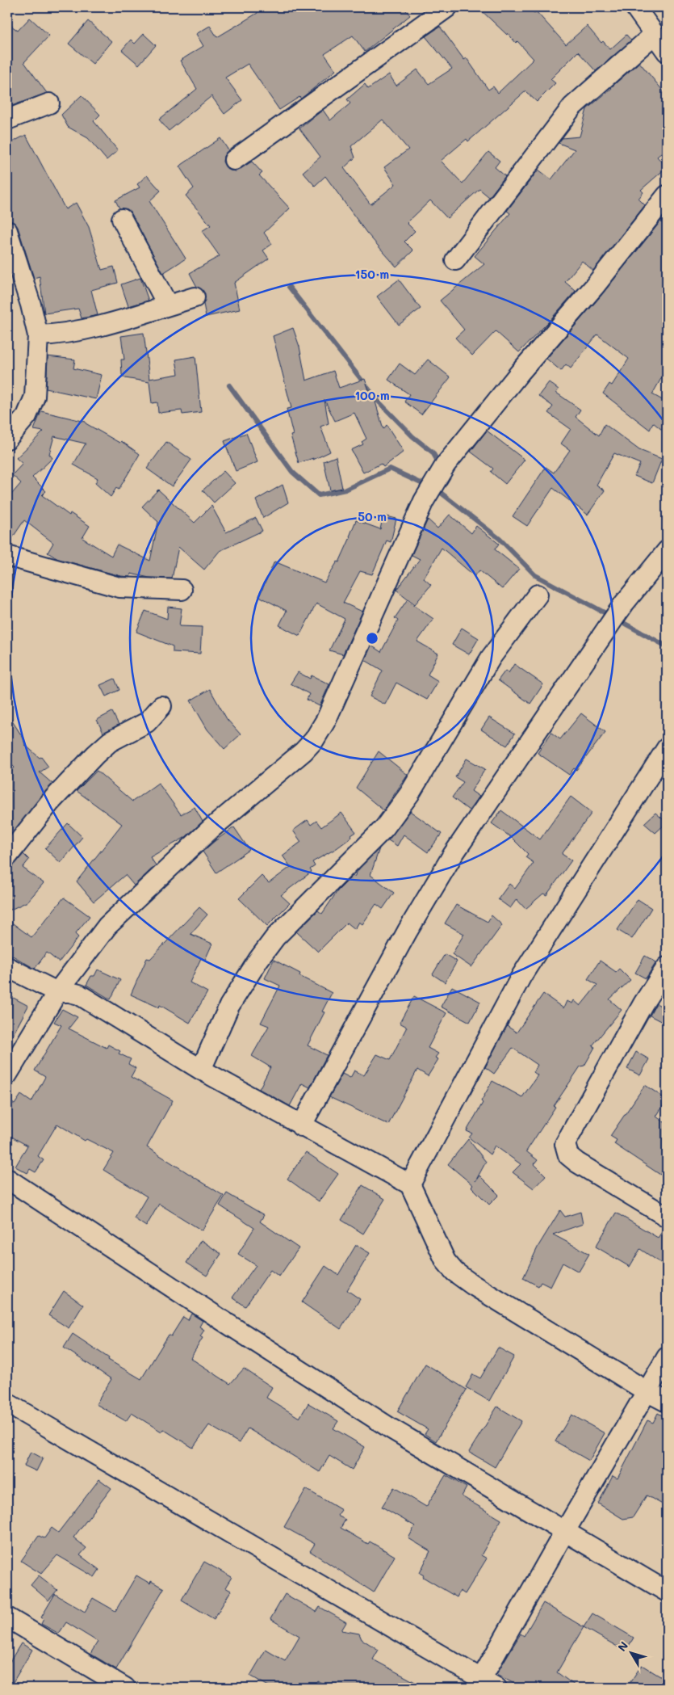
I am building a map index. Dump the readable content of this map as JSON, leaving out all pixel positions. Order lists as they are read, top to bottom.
{
  "north": "top left",
  "rings": ["150 m", "100 m", "50 m"]
}
